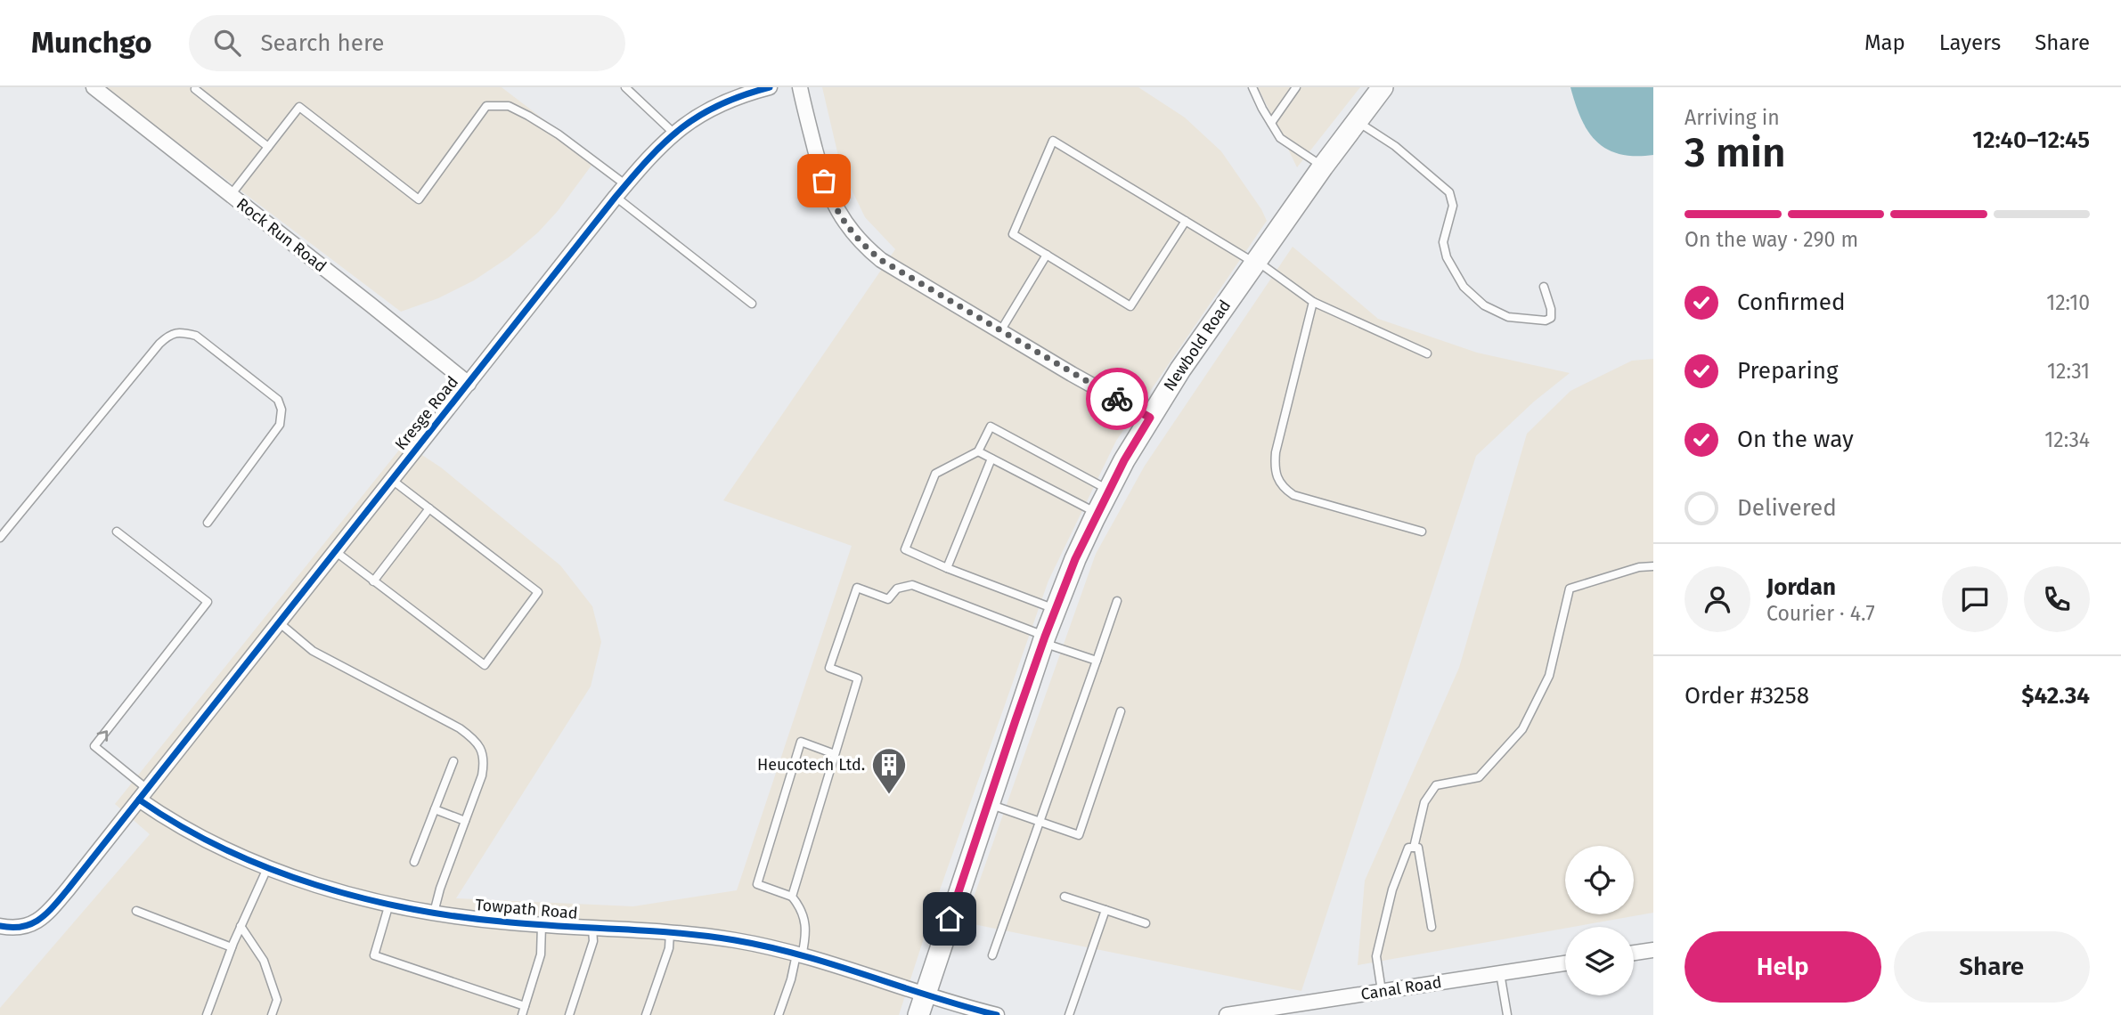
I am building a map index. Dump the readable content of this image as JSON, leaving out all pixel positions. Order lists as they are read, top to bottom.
{
  "streets": {
    "main road": ["Newbold Road"],
    "street": [
      "Rock Run Road",
      "Kresge Road",
      "Towpath Road",
      "Canal Road"
    ]
  },
  "crossings": [
    ["Rock Run Road", "Kresge Road"],
    ["Newbold Road", "Towpath Road"],
    ["Kresge Road", "Towpath Road"]
  ],
  "places": {
    "building": ["Heucotech Ltd."]
  },
  "page": {
    "header": "Munchgo",
    "search": "Search here",
    "nav": ["Map", "Layers", "Share"],
    "heading": ["3 min", "Arriving in", "12:40–12:45"],
    "panel": [
      "Jordan",
      "Courier · 4.7",
      "Order #3258",
      "$42.34"
    ],
    "bar": "On the way · 290 m",
    "list": [
      ["Confirmed", "12:10"],
      ["Preparing", "12:31"],
      ["On the way", "12:34"],
      "Delivered"
    ],
    "buttons": ["Help", "Share"]
  }
}
